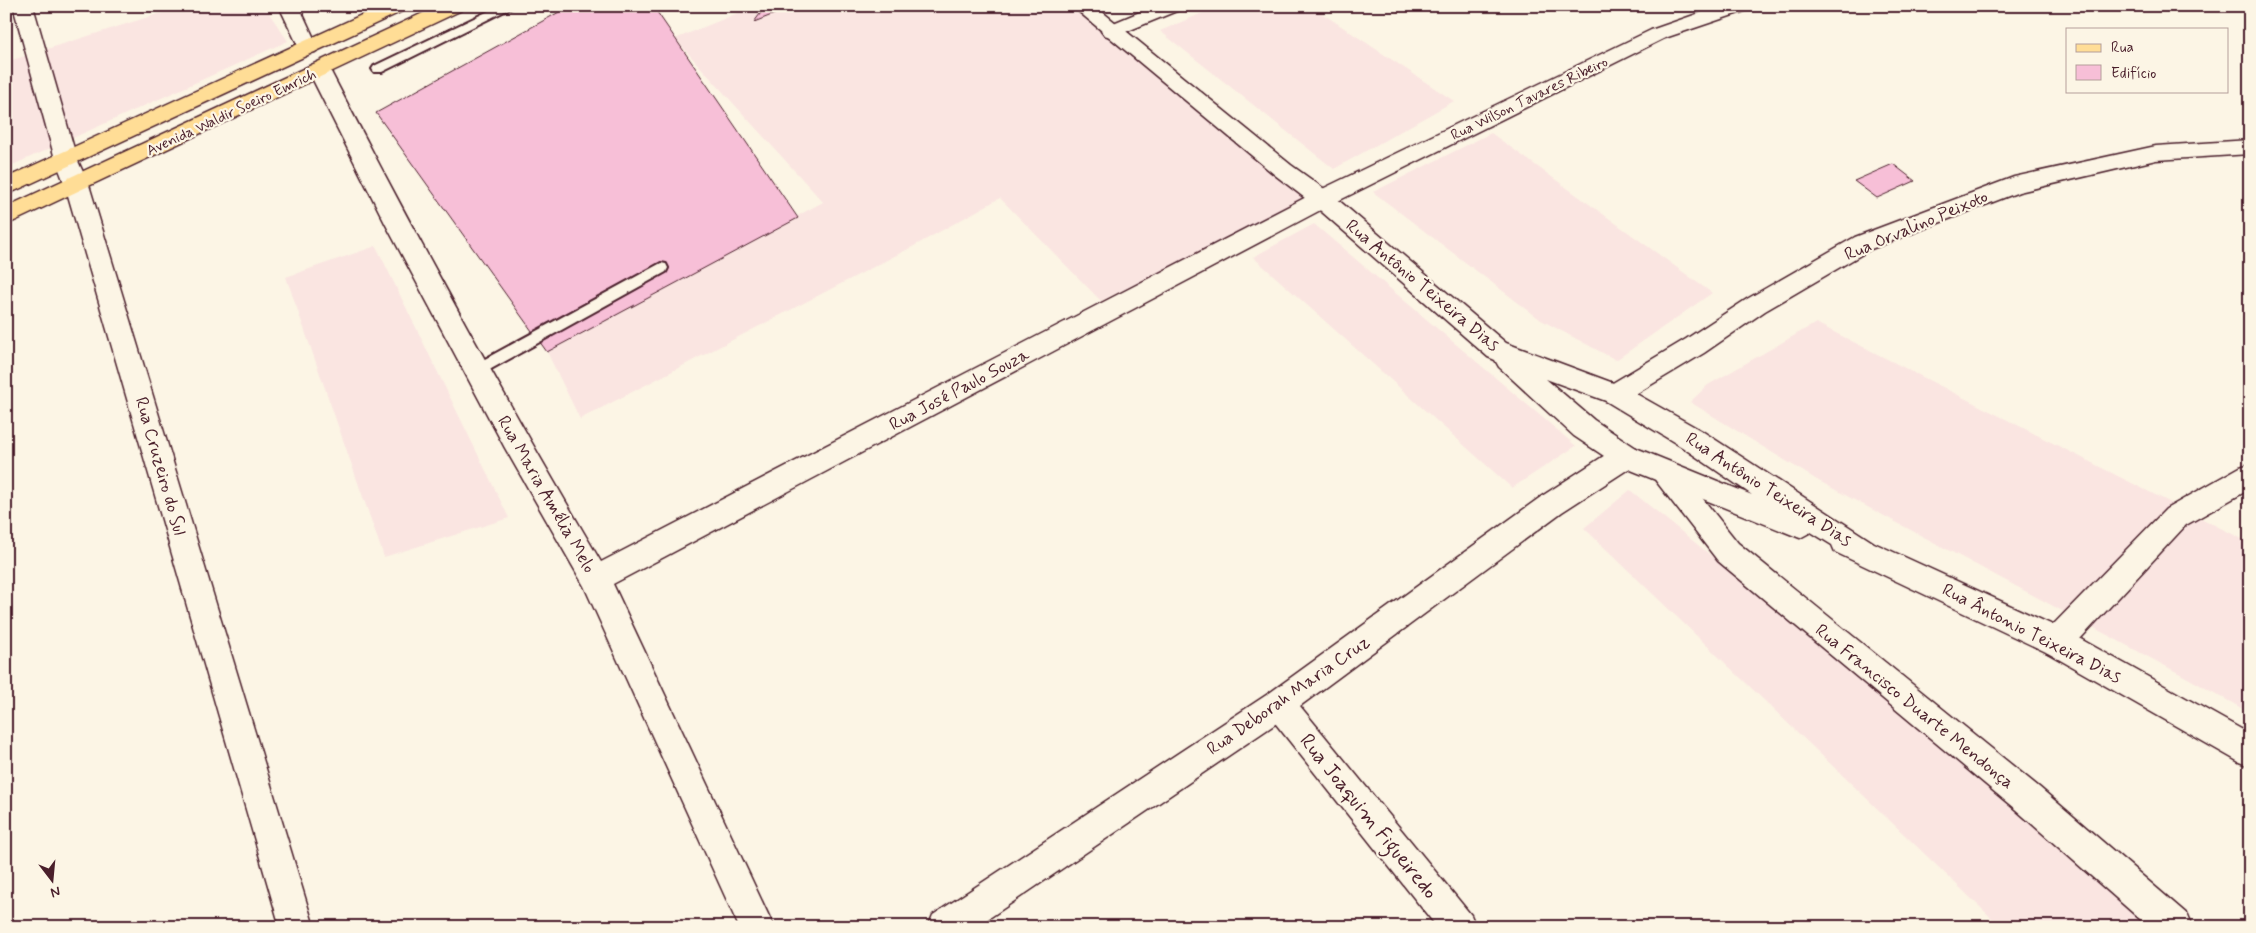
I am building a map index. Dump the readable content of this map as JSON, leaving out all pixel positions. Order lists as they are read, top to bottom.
{
  "streets": {
    "main road": ["Avenida Waldir Soeiro Emrich"],
    "street": [
      "Rua Wilson Tavares Ribeiro",
      "Rua Orvalino Peixoto",
      "Rua Antônio Teixeira Dias",
      "Rua José Paulo Souza",
      "Rua Cruzeiro do Sul",
      "Rua Maria Amélia Melo",
      "Rua Ântonio Teixeira Dias",
      "Rua Deborah Maria Cruz",
      "Rua Francisco Duarte Mendonça",
      "Rua Joaquim Figueiredo"
    ]
  },
  "crossings": [
    ["Rua Wilson Tavares Ribeiro", "Rua Antônio Teixeira Dias"],
    ["Rua Wilson Tavares Ribeiro", "Rua José Paulo Souza"],
    ["Avenida Waldir Soeiro Emrich", "Rua Cruzeiro do Sul"],
    ["Avenida Waldir Soeiro Emrich", "Rua Maria Amélia Melo"],
    ["Rua Orvalino Peixoto", "Rua Antônio Teixeira Dias"],
    ["Rua Antônio Teixeira Dias", "Rua José Paulo Souza"],
    ["Rua Antônio Teixeira Dias", "Rua Ântonio Teixeira Dias"],
    ["Rua Antônio Teixeira Dias", "Rua Deborah Maria Cruz"],
    ["Rua Antônio Teixeira Dias", "Rua Francisco Duarte Mendonça"],
    ["Rua José Paulo Souza", "Rua Maria Amélia Melo"],
    ["Rua Deborah Maria Cruz", "Rua Joaquim Figueiredo"]
  ],
  "legend": ["Rua", "Edifício"],
  "north": "bottom"
}
